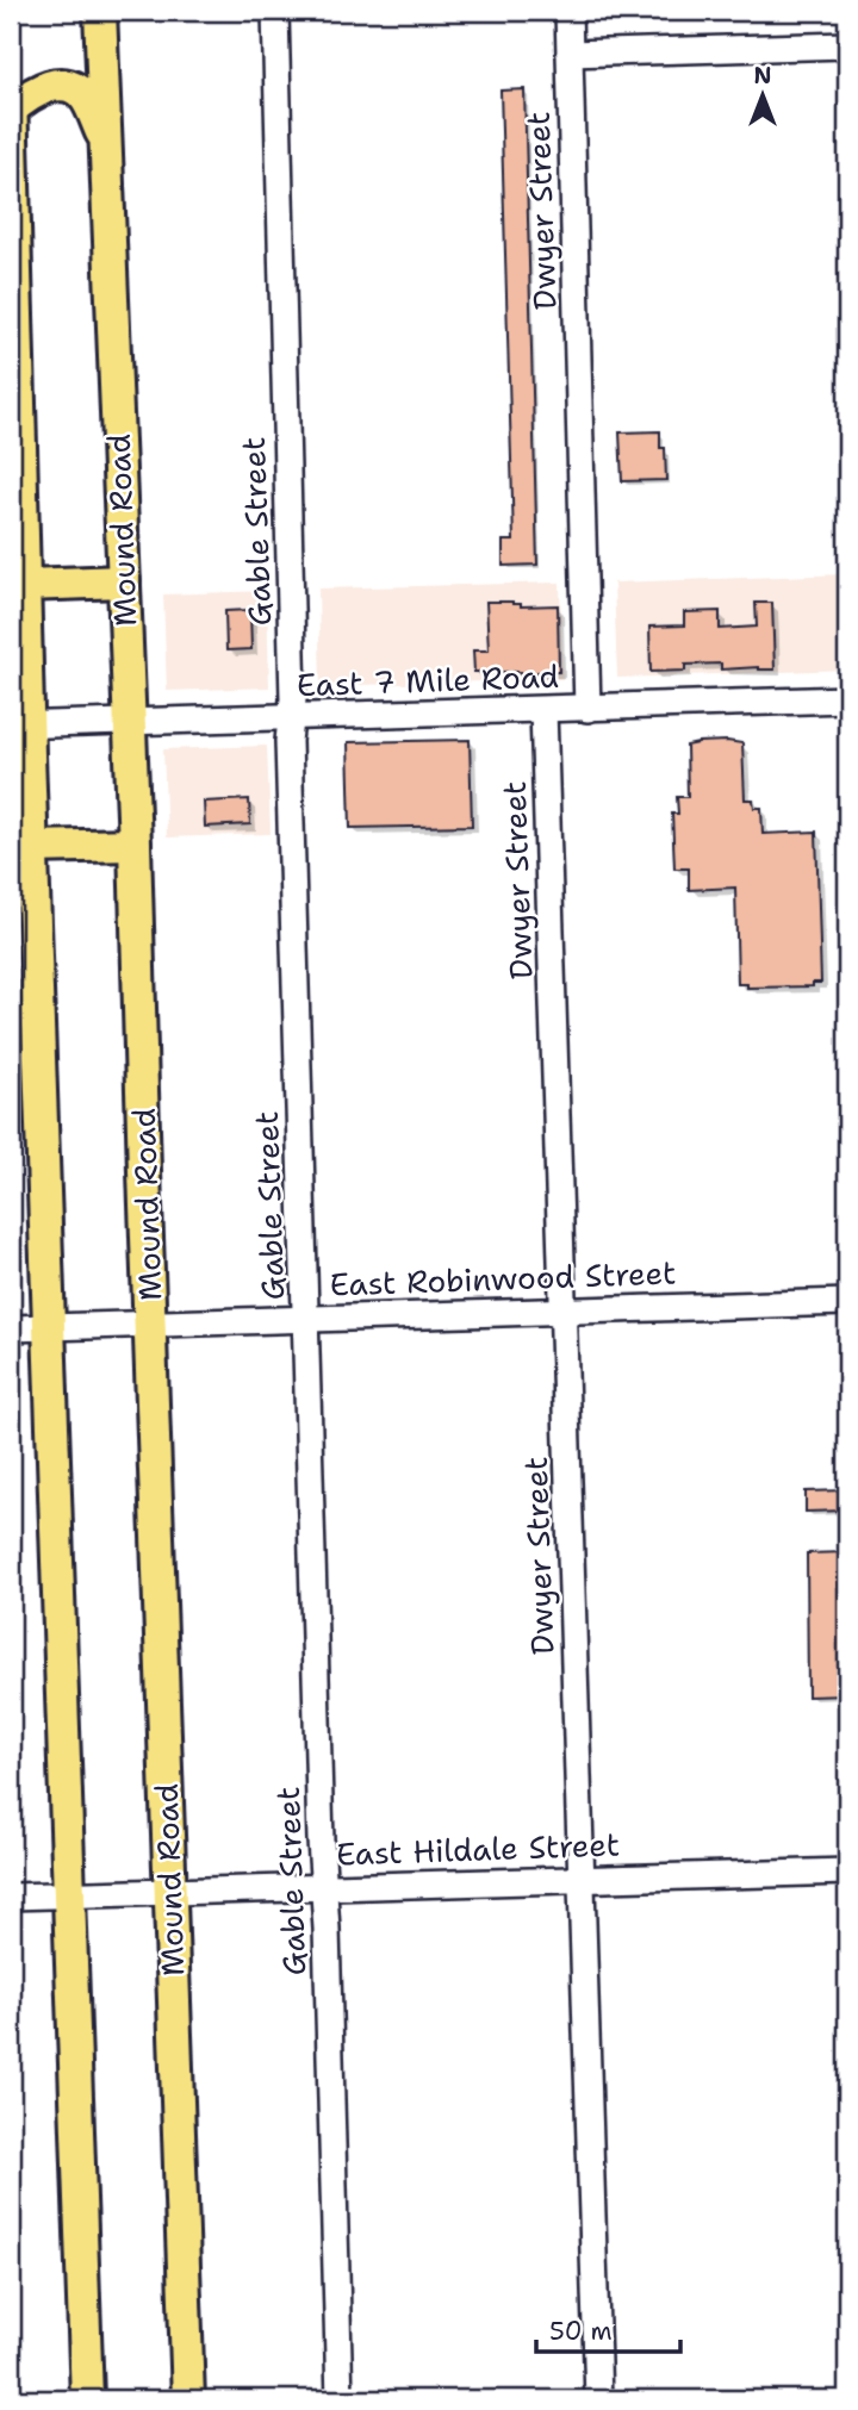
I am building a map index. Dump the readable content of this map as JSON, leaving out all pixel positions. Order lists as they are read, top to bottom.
{
  "streets": {
    "main road": ["Mound Road"],
    "street": [
      "Dwyer Street",
      "Gable Street",
      "East 7 Mile Road",
      "East Robinwood Street",
      "East Hildale Street"
    ]
  },
  "crossings": [
    ["Dwyer Street", "East 7 Mile Road"],
    ["Dwyer Street", "East Robinwood Street"],
    ["Dwyer Street", "East Hildale Street"],
    ["Mound Road", "East 7 Mile Road"],
    ["Mound Road", "East Robinwood Street"],
    ["Mound Road", "East Hildale Street"],
    ["Gable Street", "East 7 Mile Road"],
    ["Gable Street", "East Robinwood Street"],
    ["Gable Street", "East Hildale Street"]
  ],
  "scale_bar": "50 m",
  "north": "top"
}
